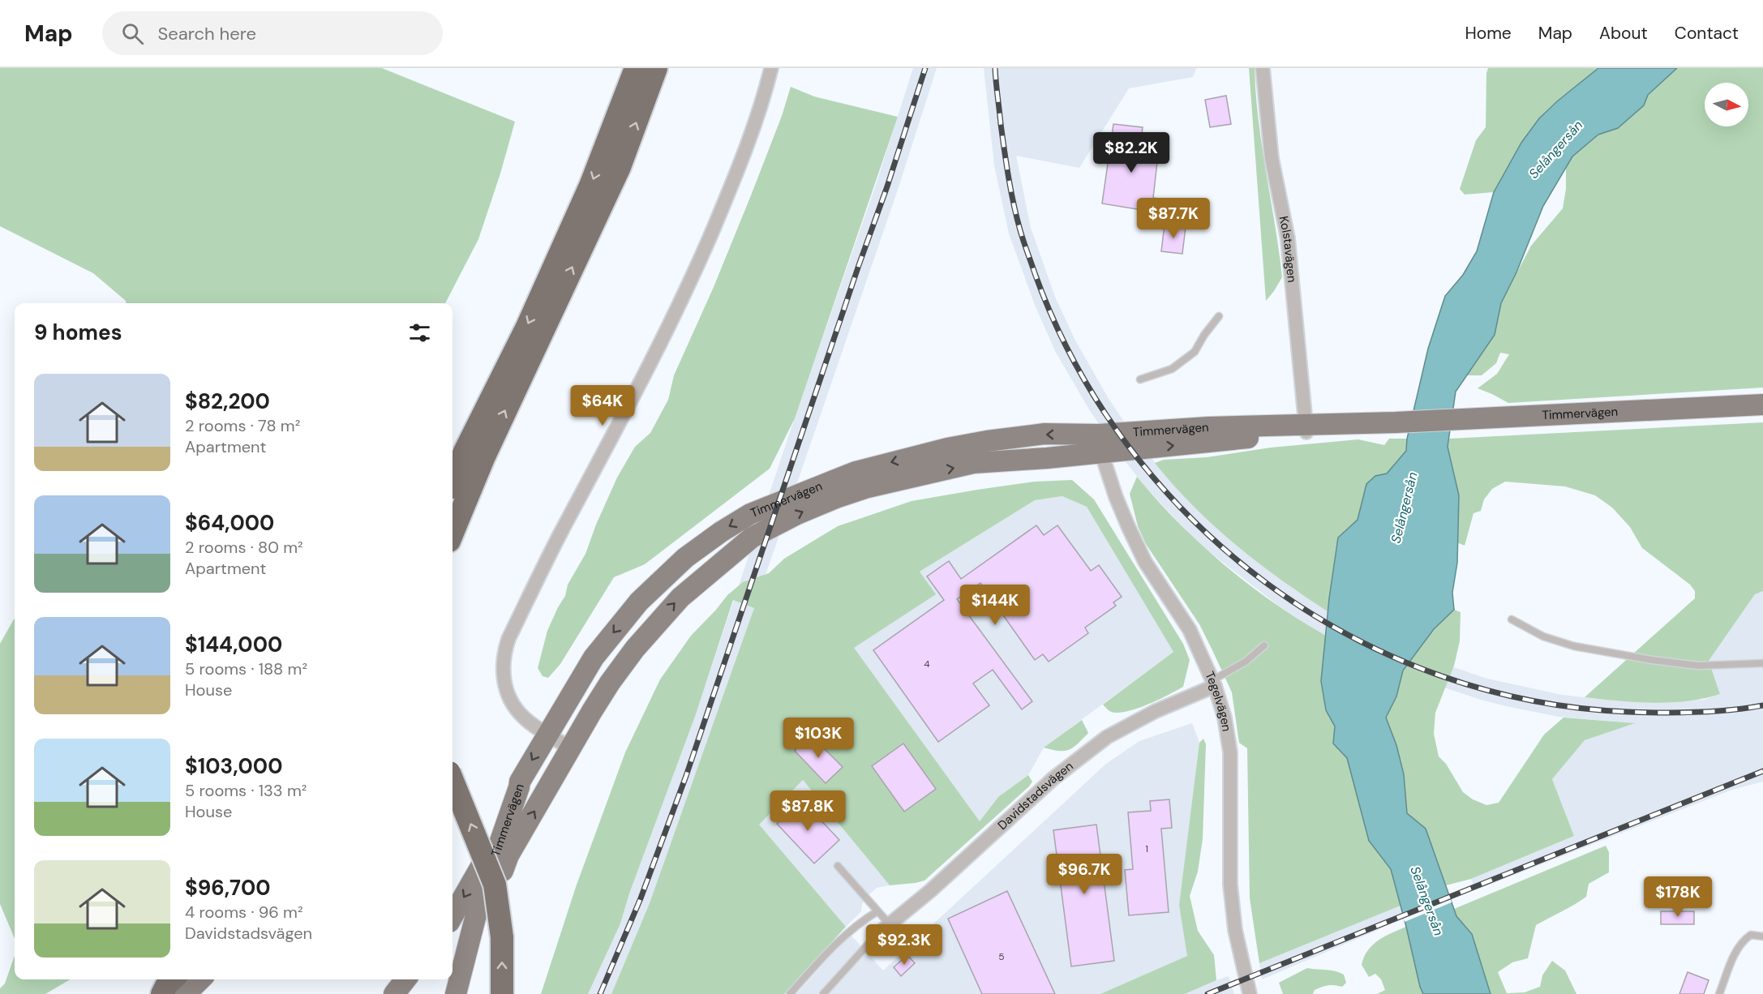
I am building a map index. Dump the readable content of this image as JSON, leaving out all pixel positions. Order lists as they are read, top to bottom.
{
  "streets": {
    "main road": ["Timmervägen"],
    "street": ["Kolstavägen", "Tegelvägen", "Davidstadsvägen"]
  },
  "crossings": [
    ["Kolstavägen", "Timmervägen"],
    ["Timmervägen", "Tegelvägen"],
    ["Tegelvägen", "Davidstadsvägen"]
  ],
  "water": ["Selångersån"],
  "house_numbers": ["4", "1", "5"],
  "north": "right",
  "page": {
    "header": "Map",
    "search": "Search here",
    "nav": [
      "Home",
      "Map",
      "About",
      "Contact"
    ],
    "price": [
      "$82.2K",
      "$87.7K",
      "$64K",
      "$144K",
      "$103K",
      "$87.8K",
      "$96.7K",
      "$178K",
      "$92.3K"
    ],
    "heading": "9 homes",
    "list": [
      {
        "name": "$82,200",
        "note": "2 rooms · 78 m² · Apartment"
      },
      {
        "name": "$64,000",
        "note": "2 rooms · 80 m² · Apartment"
      },
      {
        "name": "$144,000",
        "note": "5 rooms · 188 m² · House"
      },
      {
        "name": "$103,000",
        "note": "5 rooms · 133 m² · House"
      },
      {
        "name": "$96,700",
        "note": "4 rooms · 96 m² · Davidstadsvägen"
      }
    ]
  }
}
